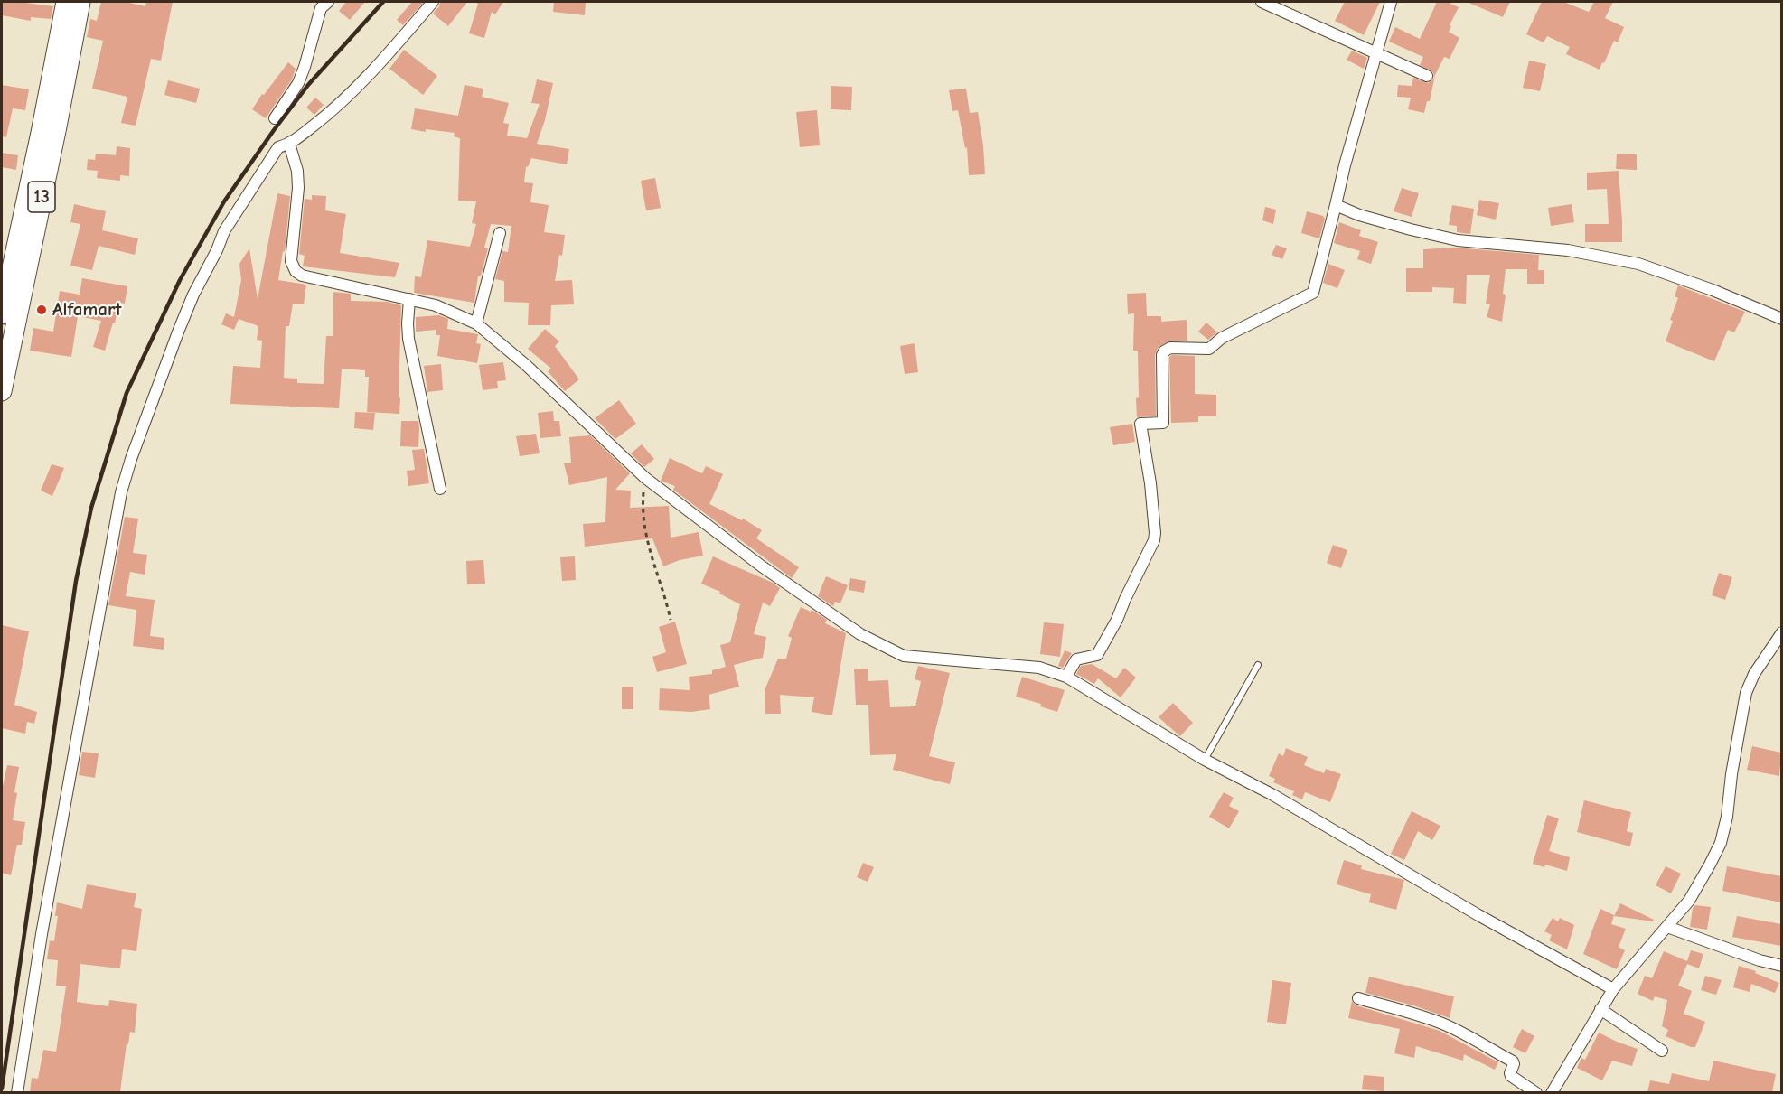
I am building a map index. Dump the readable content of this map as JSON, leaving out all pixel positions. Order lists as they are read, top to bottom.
{
  "streets": {
    "highway": ["13"]
  },
  "places": ["Alfamart"]
}
